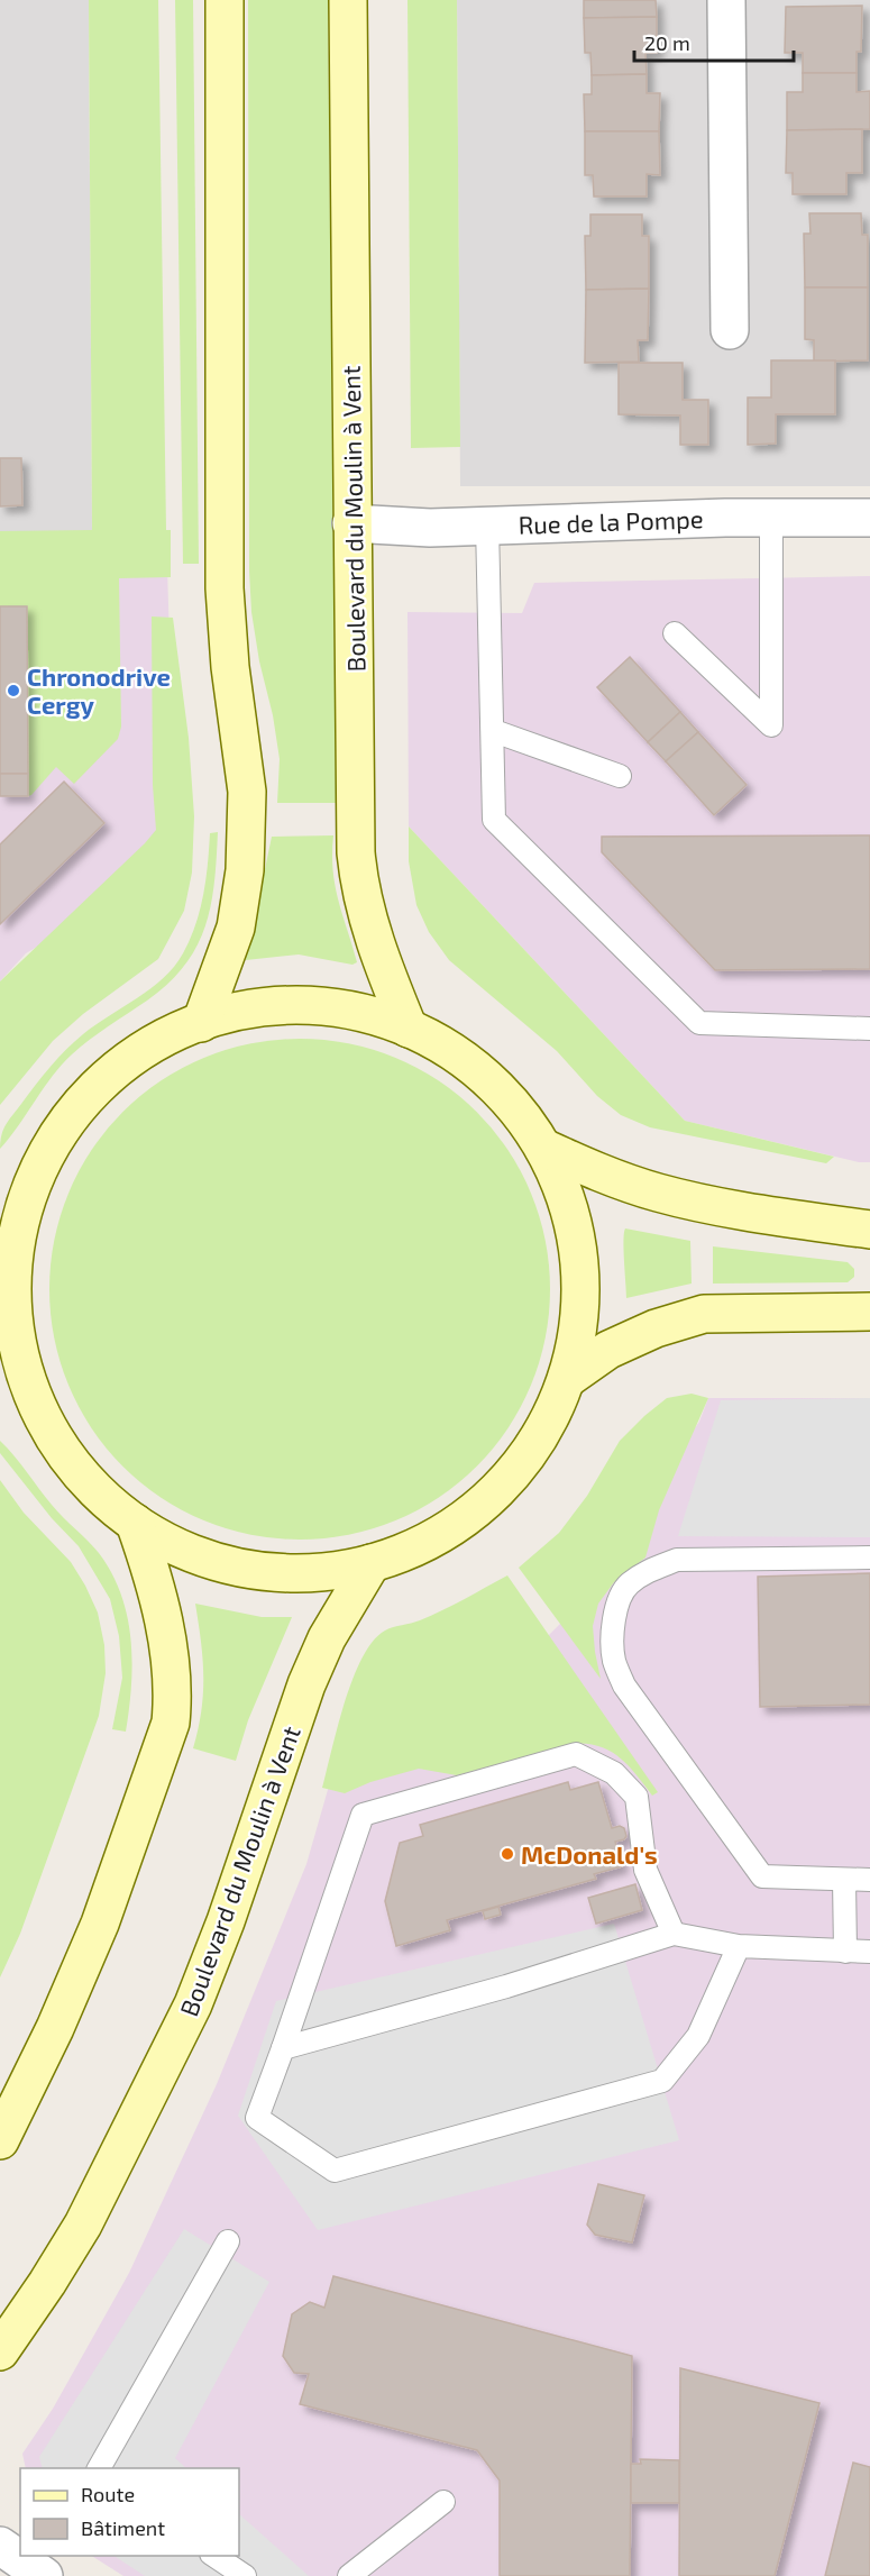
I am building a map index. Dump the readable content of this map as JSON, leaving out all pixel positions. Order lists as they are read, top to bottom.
{
  "streets": {
    "main road": ["Boulevard du Moulin à Vent"],
    "street": ["Rue de la Pompe"]
  },
  "crossings": [
    ["Boulevard du Moulin à Vent", "Rue de la Pompe"]
  ],
  "places": ["Chronodrive Cergy", "McDonald's"],
  "legend": ["Route", "Bâtiment"],
  "scale_bar": "20 m"
}
